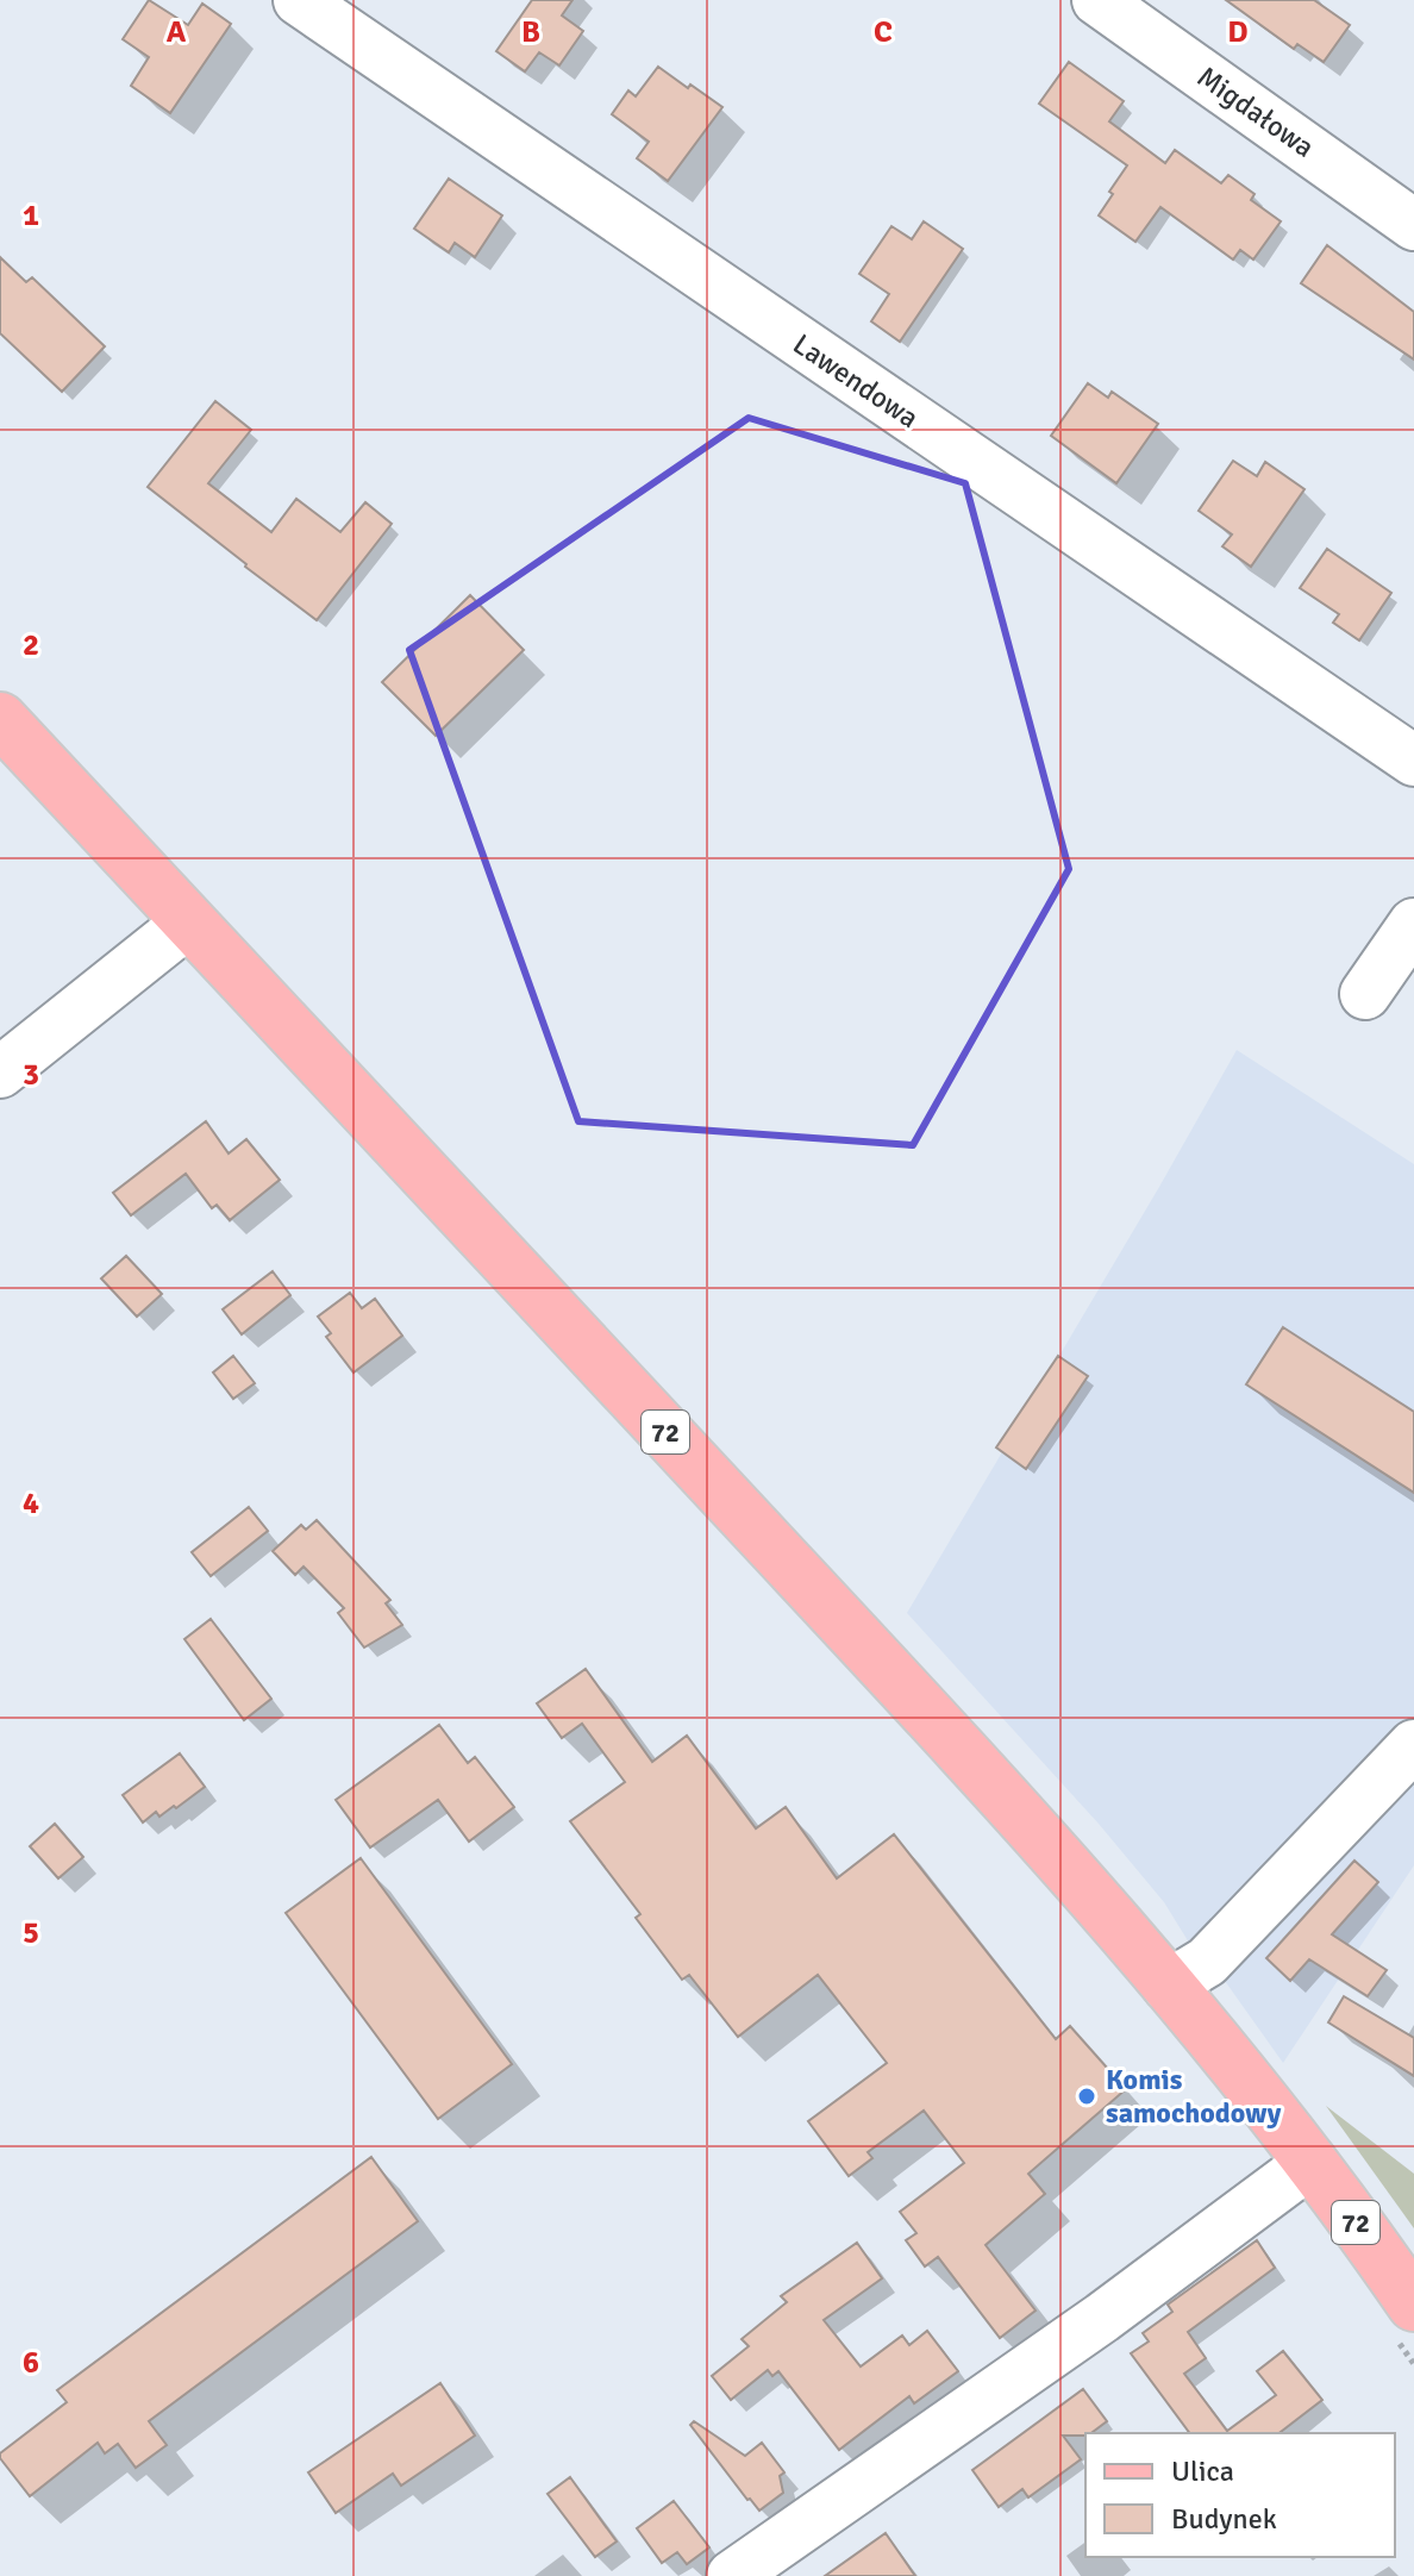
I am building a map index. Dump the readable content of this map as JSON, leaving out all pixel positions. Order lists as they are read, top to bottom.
{
  "streets": {
    "main road": ["72"],
    "street": ["Migdałowa", "Lawendowa"]
  },
  "places": ["Komis samochodowy"],
  "legend": ["Ulica", "Budynek"],
  "grid": {
    "columns": [
      "A",
      "B",
      "C",
      "D"
    ],
    "rows": [
      "1",
      "2",
      "3",
      "4",
      "5",
      "6"
    ]
  }
}
